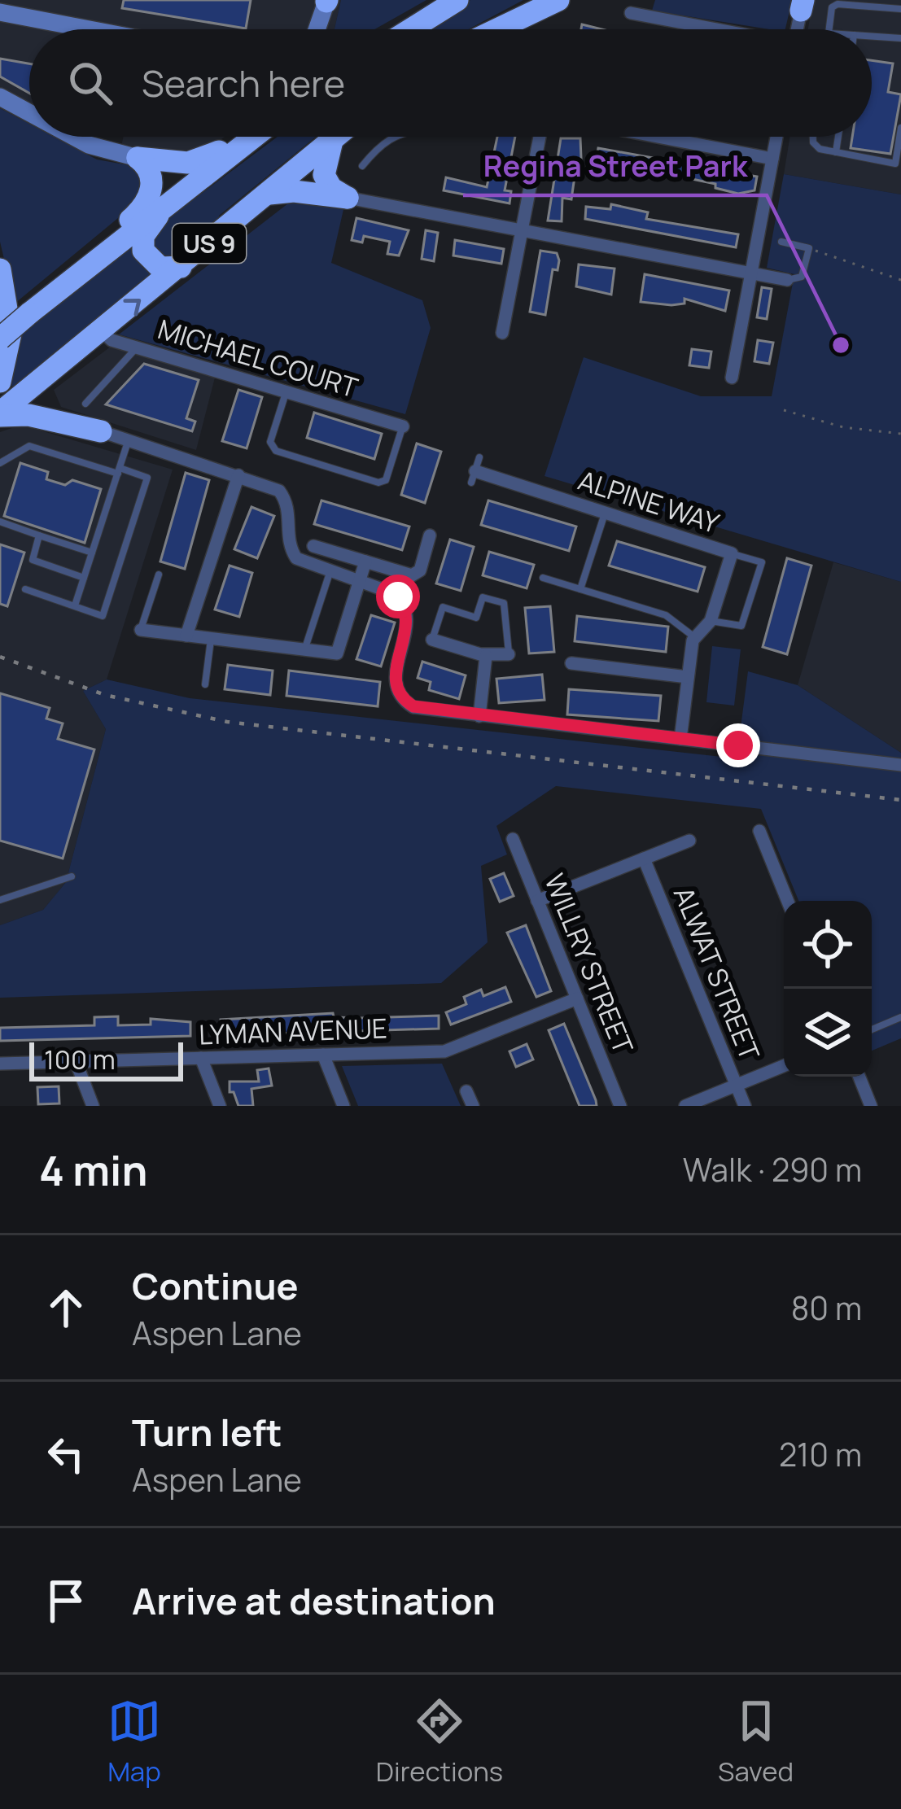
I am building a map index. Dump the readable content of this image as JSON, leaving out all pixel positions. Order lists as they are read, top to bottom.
{
  "streets": {
    "highway": ["US 9"],
    "street": [
      "MICHAEL COURT",
      "ALPINE WAY",
      "WILLRY STREET",
      "ALWAT STREET",
      "LYMAN AVENUE"
    ]
  },
  "crossings": [
    ["US 9", "MICHAEL COURT"],
    ["WILLRY STREET", "LYMAN AVENUE"]
  ],
  "places": ["Regina Street Park"],
  "scale_bar": "100 m",
  "page": {
    "search": "Search here",
    "scale": "100 m",
    "heading": ["4 min", "Walk · 290 m"],
    "list": [
      ["Continue", "Aspen Lane", "80 m"],
      ["Turn left", "Aspen Lane", "210 m"],
      "Arrive at destination"
    ],
    "nav": ["Map", "Directions", "Saved"]
  }
}
